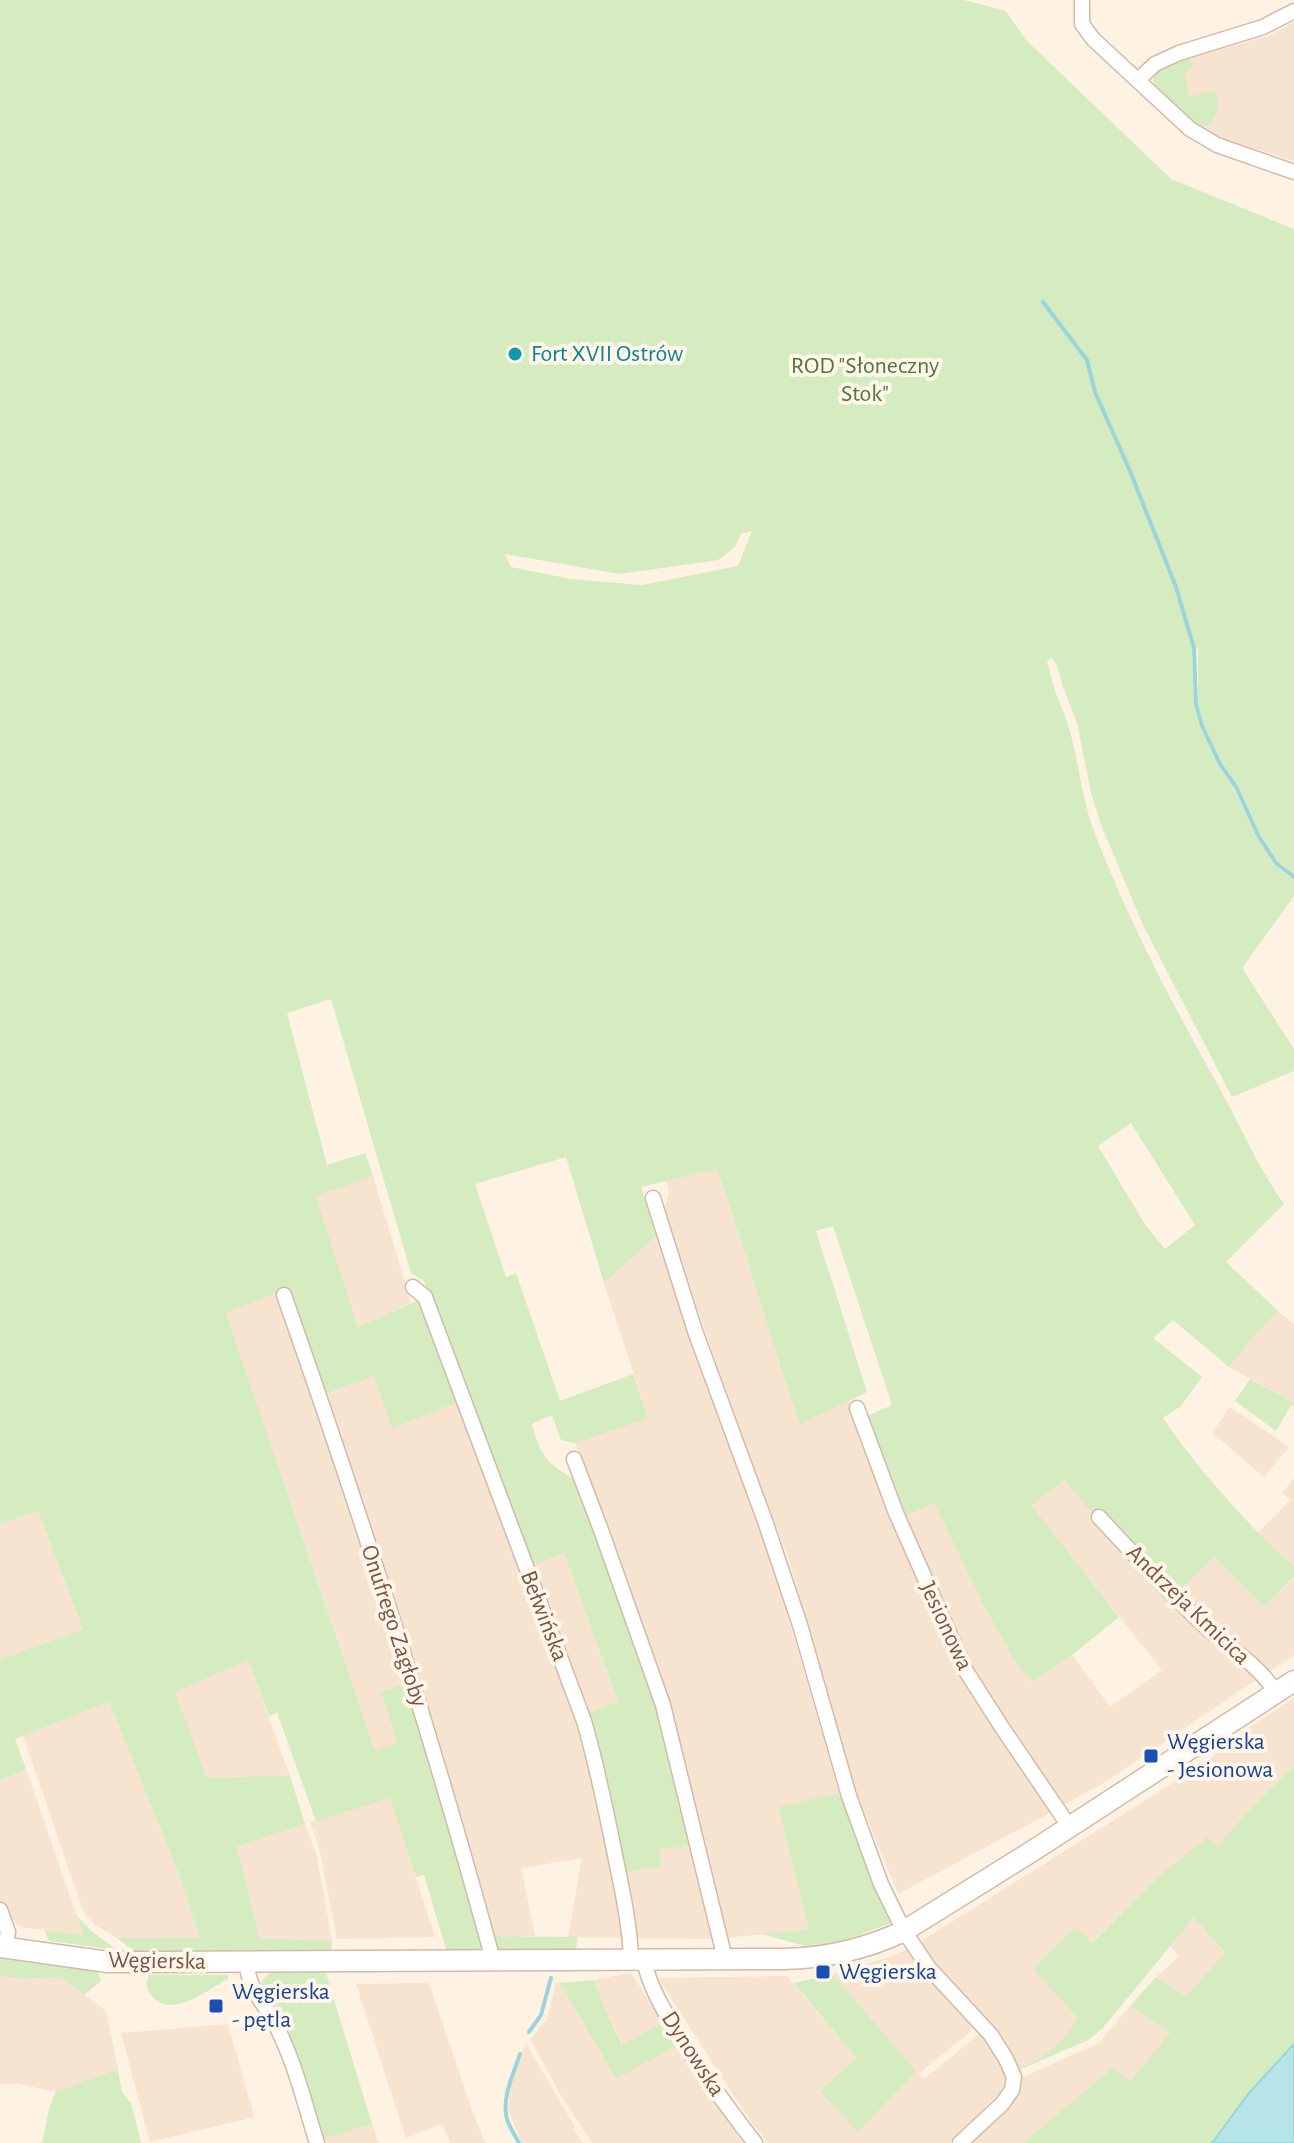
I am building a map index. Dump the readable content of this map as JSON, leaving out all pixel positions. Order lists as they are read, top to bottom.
{
  "streets": {
    "main road": ["Węgierska"],
    "street": [
      "Andrzeja Kmicica",
      "Bełwińska",
      "Onufrego Zagłoby",
      "Jesionowa",
      "Dynowska"
    ]
  },
  "crossings": [
    ["Andrzeja Kmicica", "Węgierska"],
    ["Bełwińska", "Węgierska"],
    ["Bełwińska", "Dynowska"],
    ["Onufrego Zagłoby", "Węgierska"],
    ["Jesionowa", "Węgierska"],
    ["Węgierska", "Dynowska"]
  ],
  "parks": ["ROD \"Słoneczny Stok\""],
  "places": {
    "other": ["Fort XVII Ostrów"],
    "transit": ["Węgierska - Jesionowa", "Węgierska", "Węgierska - pętla"]
  }
}
